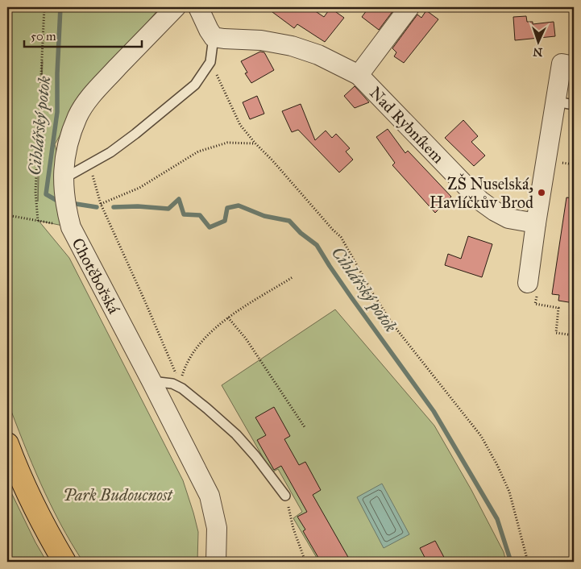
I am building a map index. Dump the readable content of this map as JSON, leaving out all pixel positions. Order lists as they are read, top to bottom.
{
  "streets": {
    "street": ["Nad Rybníkem", "Chotěbořská"]
  },
  "water": ["Cihlářský potok"],
  "parks": ["Park Budoucnost"],
  "places": ["ZŠ Nuselská, Havlíčkův Brod"],
  "scale_bar": "50 m",
  "north": "bottom"
}
